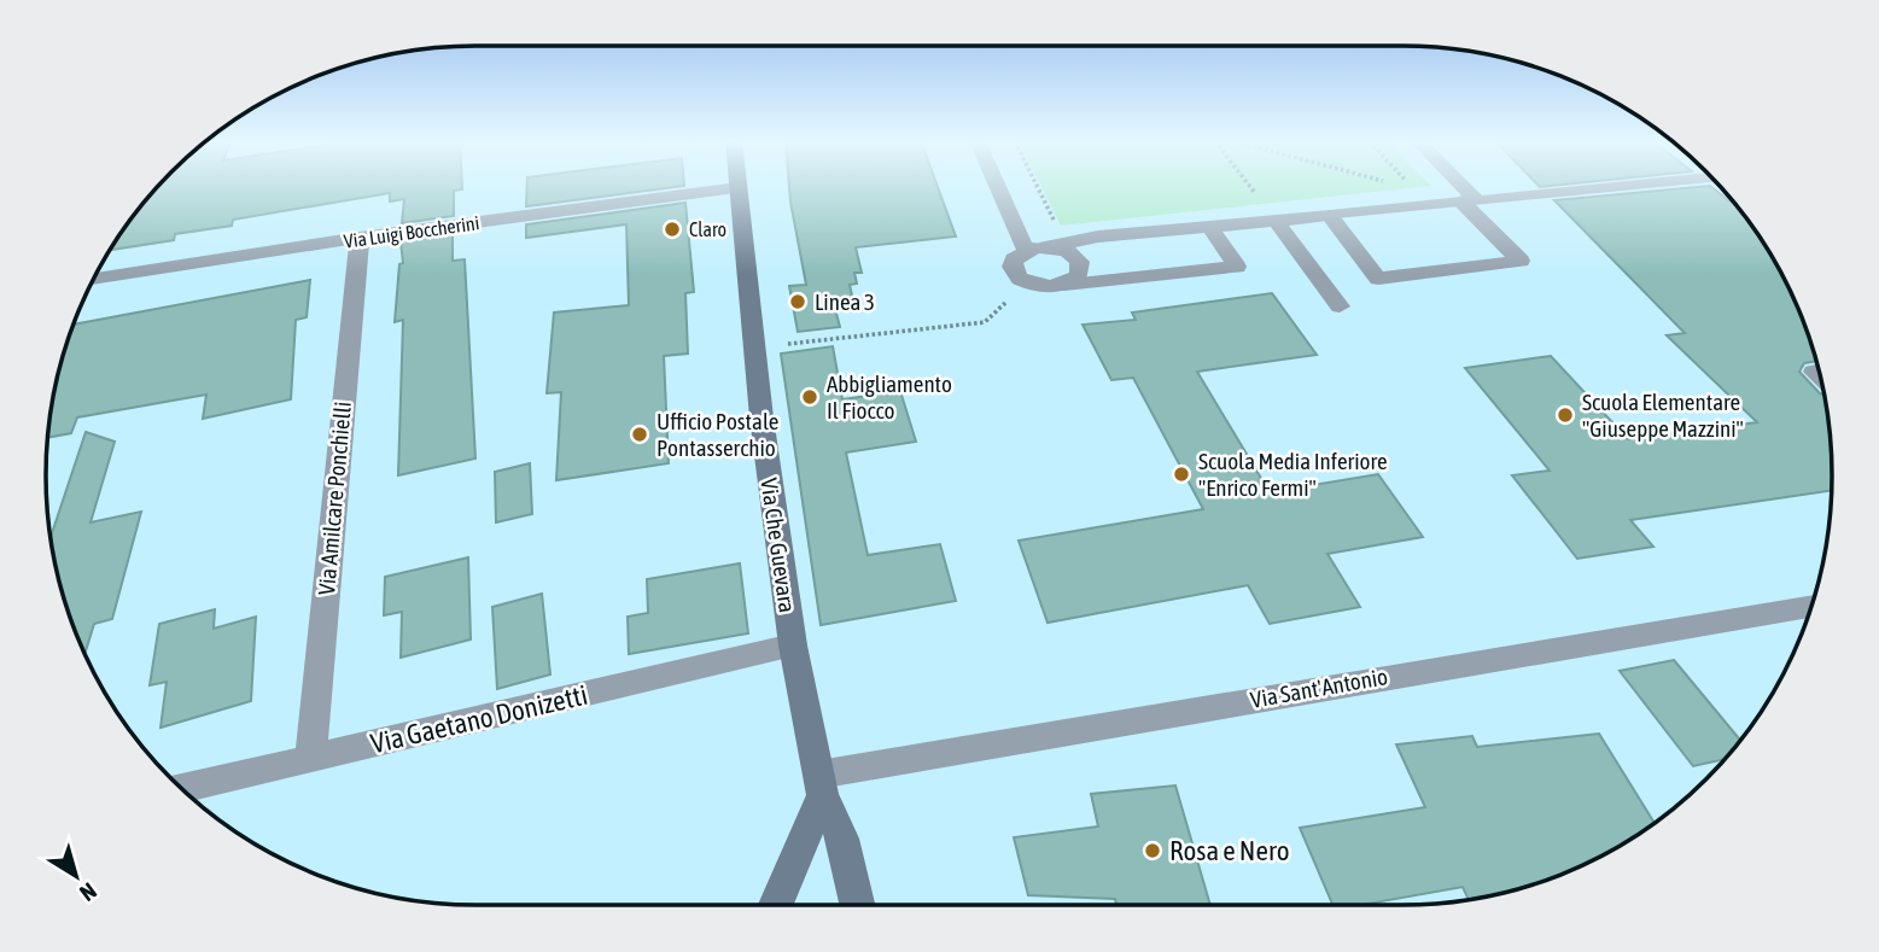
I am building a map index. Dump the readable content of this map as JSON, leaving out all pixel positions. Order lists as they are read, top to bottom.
{
  "streets": {
    "main road": ["Via Che Guevara"],
    "street": [
      "Via Luigi Boccherini",
      "Via Amilcare Ponchielli",
      "Via Sant'Antonio",
      "Via Gaetano Donizetti"
    ]
  },
  "crossings": [
    ["Via Luigi Boccherini", "Via Amilcare Ponchielli"],
    ["Via Luigi Boccherini", "Via Che Guevara"],
    ["Via Amilcare Ponchielli", "Via Gaetano Donizetti"],
    ["Via Che Guevara", "Via Sant'Antonio"],
    ["Via Che Guevara", "Via Gaetano Donizetti"]
  ],
  "places": [
    "Claro",
    "Linea 3",
    "Abbigliamento Il Fiocco",
    "Scuola Elementare \"Giuseppe Mazzini\"",
    "Ufficio Postale Pontasserchio",
    "Scuola Media Inferiore \"Enrico Fermi\"",
    "Rosa e Nero"
  ],
  "north": "bottom right"
}
